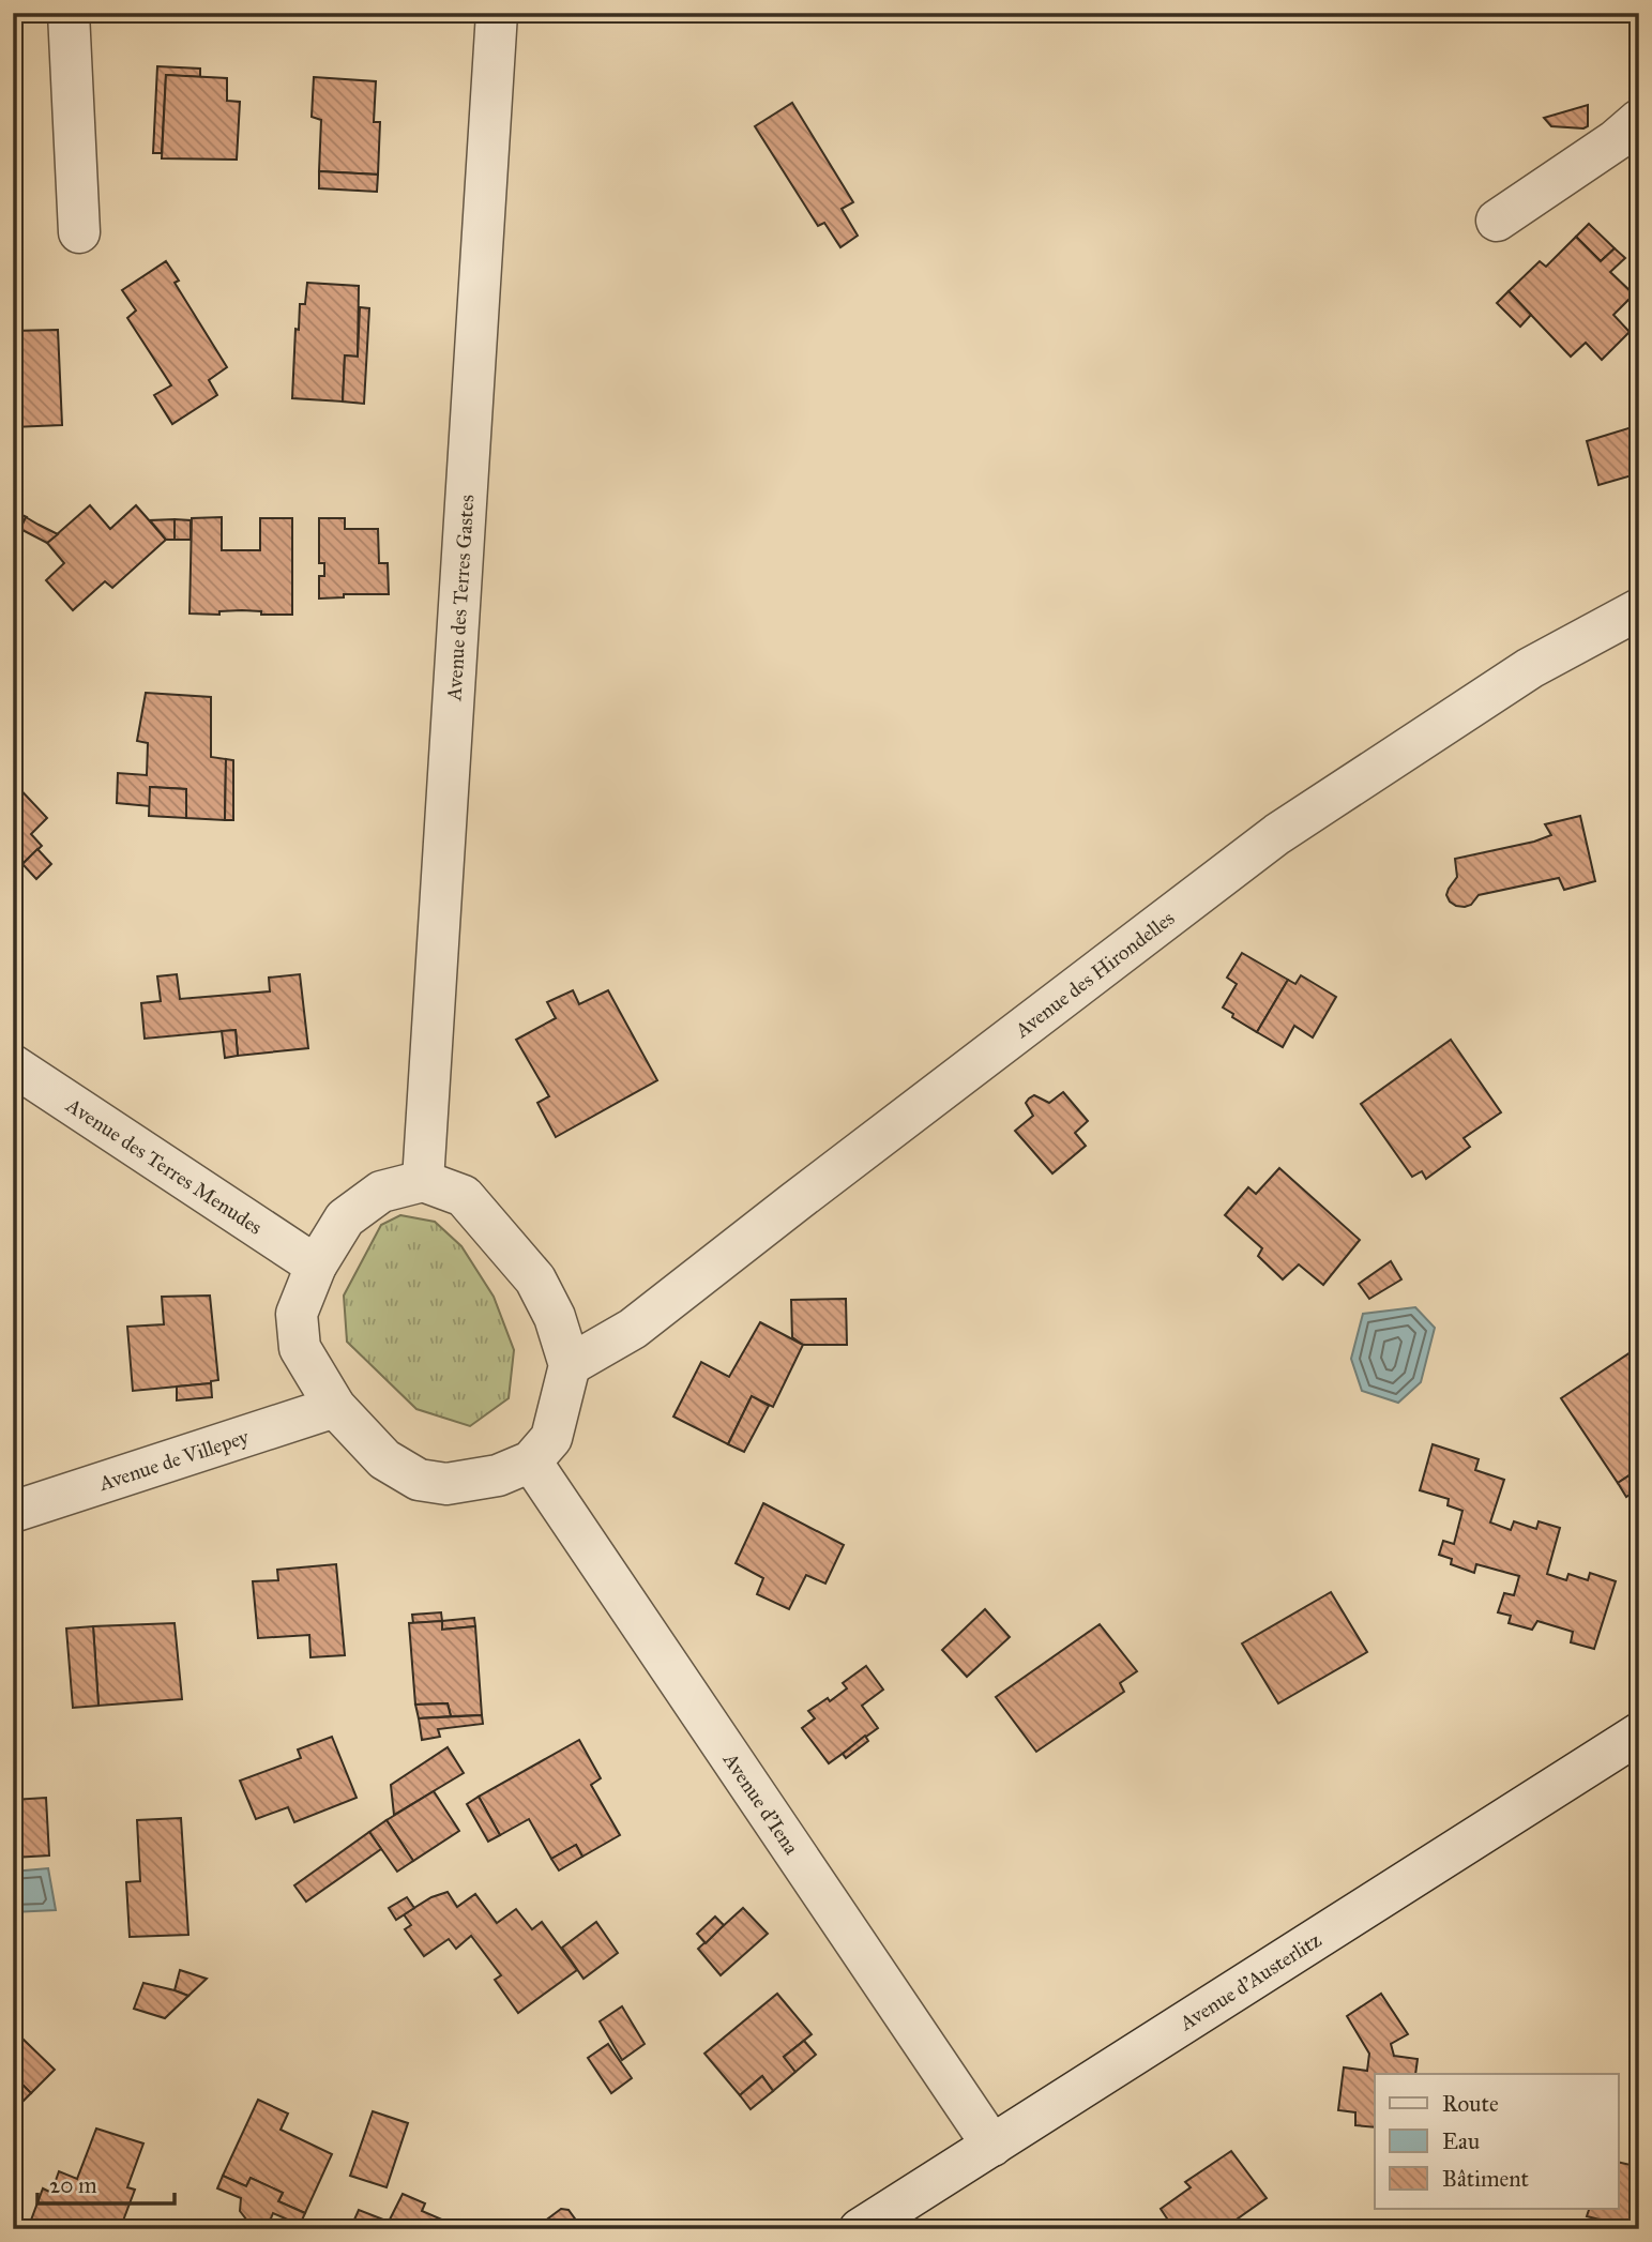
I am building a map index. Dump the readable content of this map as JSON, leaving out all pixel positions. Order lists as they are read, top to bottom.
{
  "streets": {
    "street": [
      "Avenue des Terres Gastes",
      "Avenue des Hirondelles",
      "Avenue des Terres Menudes",
      "Avenue de Villepey",
      "Avenue d'Iena",
      "Avenue d'Austerlitz"
    ]
  },
  "crossings": [
    ["Avenue d'Iena", "Avenue d'Austerlitz"]
  ],
  "legend": ["Route", "Eau", "Bâtiment"],
  "scale_bar": "20 m"
}
